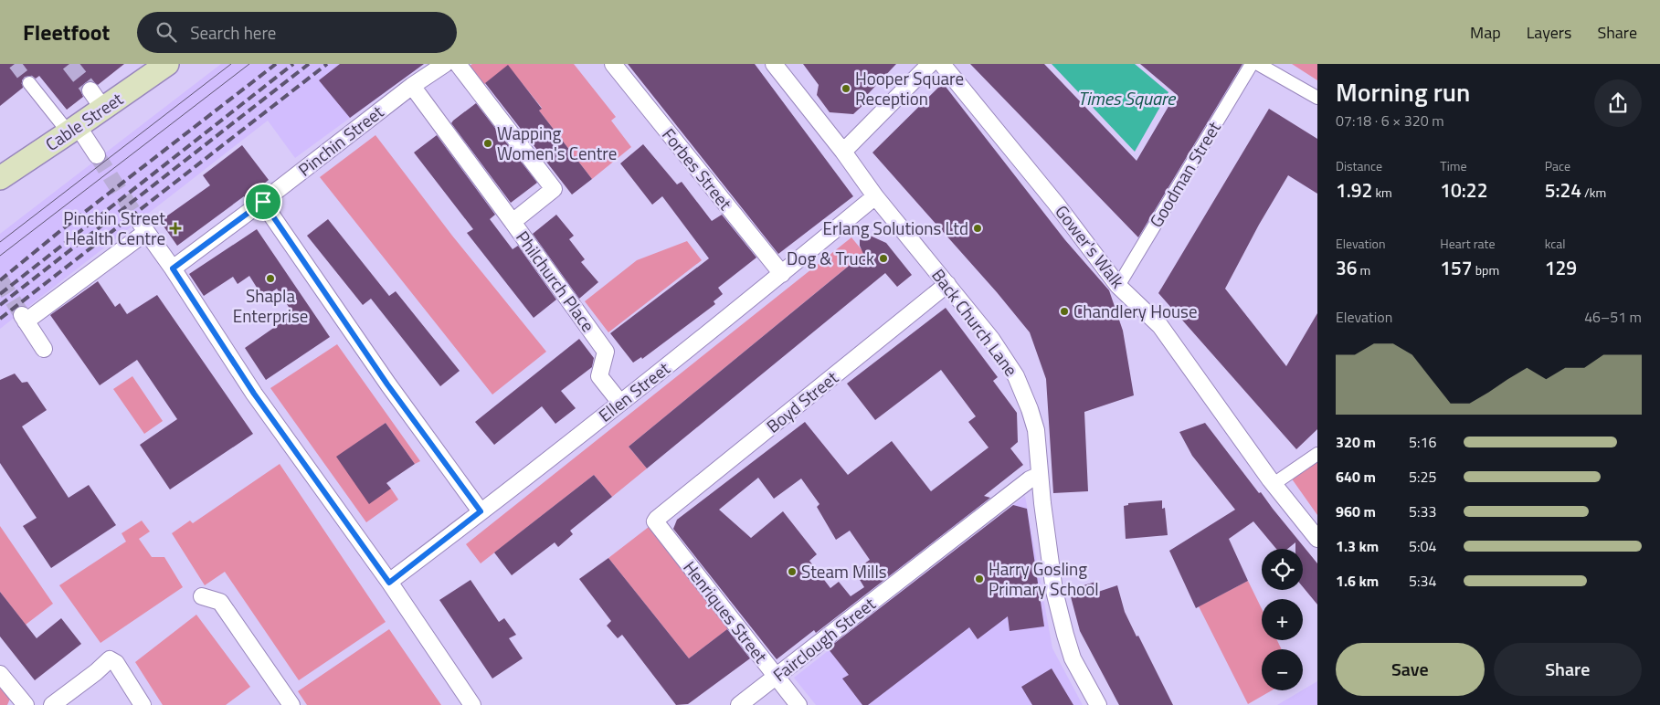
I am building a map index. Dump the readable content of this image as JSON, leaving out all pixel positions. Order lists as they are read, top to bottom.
{
  "streets": {
    "main road": ["Cable Street"],
    "street": [
      "Pinchin Street",
      "Forbes Street",
      "Goodman Street",
      "Gower's Walk",
      "Philchurch Place",
      "Back Church Lane",
      "Ellen Street",
      "Boyd Street",
      "Henriques Street",
      "Fairclough Street"
    ]
  },
  "crossings": [
    ["Forbes Street", "Ellen Street"],
    ["Goodman Street", "Gower's Walk"],
    ["Philchurch Place", "Ellen Street"],
    ["Back Church Lane", "Ellen Street"],
    ["Back Church Lane", "Boyd Street"],
    ["Back Church Lane", "Fairclough Street"],
    ["Boyd Street", "Henriques Street"],
    ["Henriques Street", "Fairclough Street"]
  ],
  "water": ["Times Square"],
  "places": {
    "other": [
      "Hooper Square Reception",
      "Wapping Women's Centre",
      "Erlang Solutions Ltd",
      "Dog & Truck",
      "Shapla Enterprise",
      "Chandlery House",
      "Steam Mills",
      "Harry Gosling Primary School"
    ],
    "health": ["Pinchin Street Health Centre"]
  },
  "page": {
    "header": "Fleetfoot",
    "search": "Search here",
    "nav": ["Map", "Layers", "Share"],
    "heading": ["Morning run", "07:18 · 6 × 320 m"],
    "stats": [
      ["Distance", "1.92 km"],
      ["Time", "10:22"],
      ["Pace", "5:24 /km"],
      ["Elevation", "36 m"],
      ["Heart rate", "157 bpm"],
      ["kcal", "129"]
    ],
    "chart": ["Elevation", "46–51 m"],
    "list": [
      {
        "name": "320 m",
        "note": "5:16"
      },
      {
        "name": "640 m",
        "note": "5:25"
      },
      {
        "name": "960 m",
        "note": "5:33"
      },
      {
        "name": "1.3 km",
        "note": "5:04"
      },
      {
        "name": "1.6 km",
        "note": "5:34"
      }
    ],
    "map_buttons": ["+", "−"],
    "buttons": ["Save", "Share"]
  }
}
